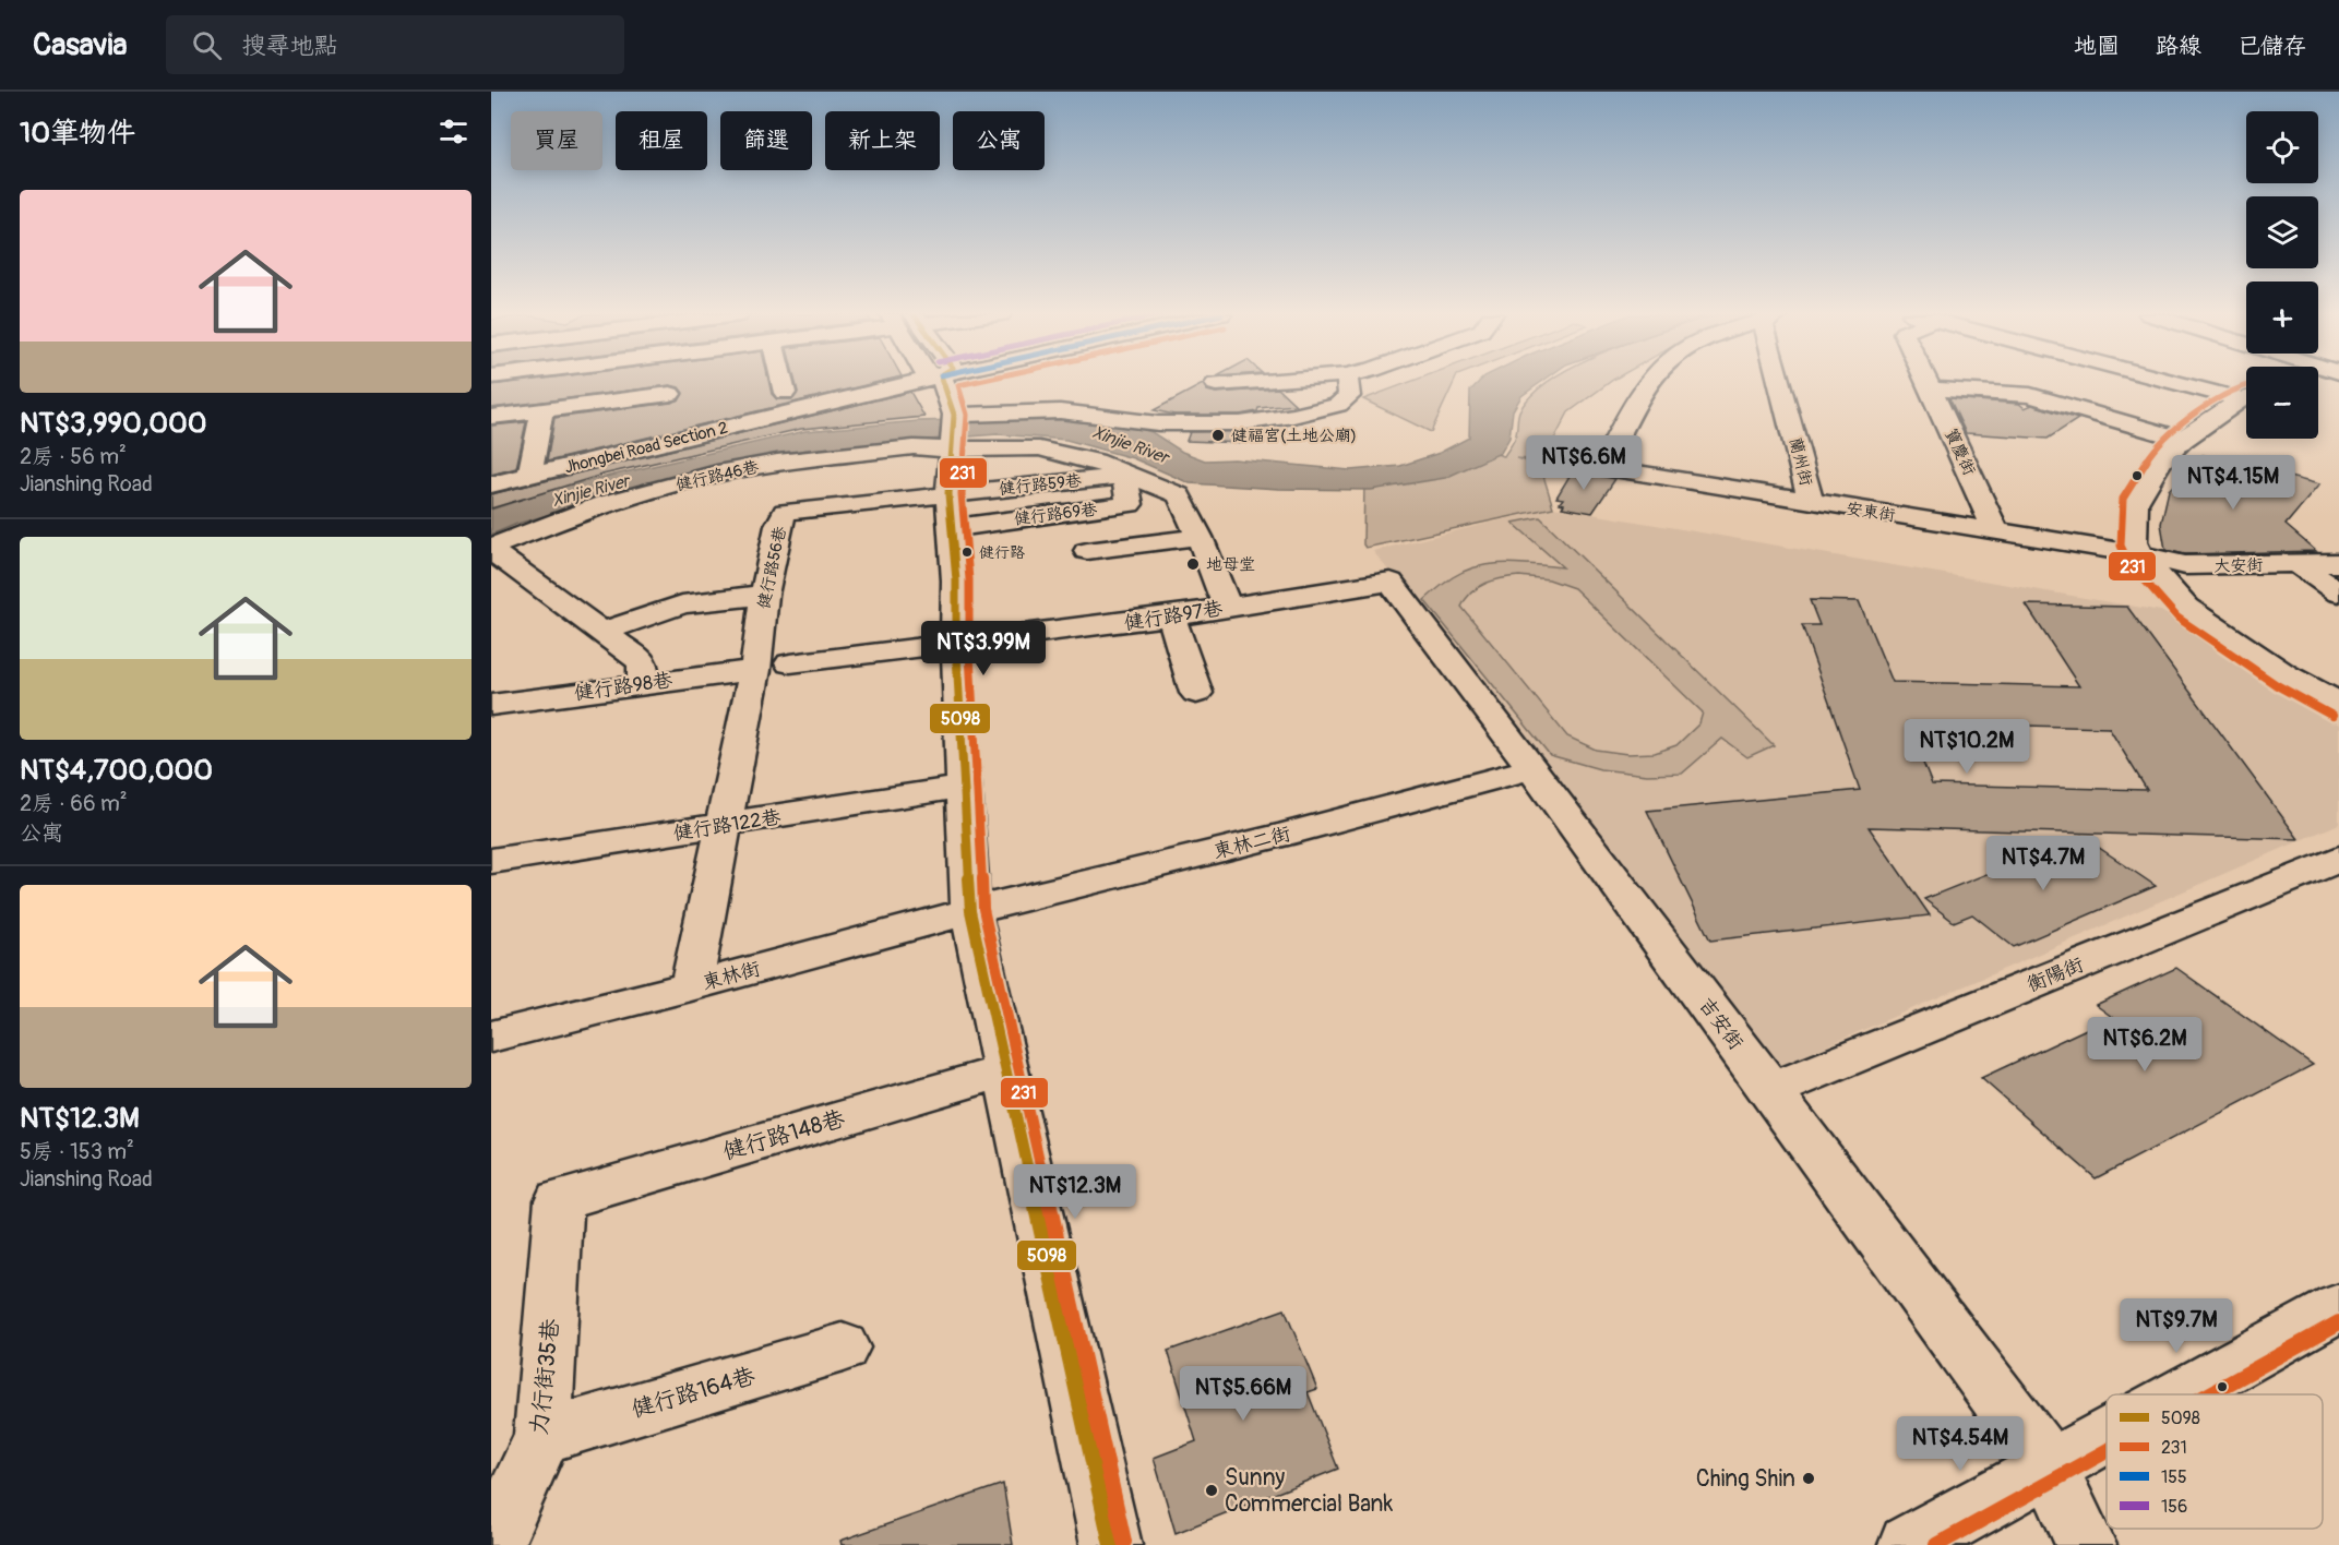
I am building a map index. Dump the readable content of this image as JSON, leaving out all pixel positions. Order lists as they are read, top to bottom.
{
  "streets": {
    "street": [
      "Jhongbei Road Section 2",
      "寶慶街",
      "蘭州街",
      "健行路46巷",
      "健行路59巷",
      "安東街",
      "健行路69巷",
      "大安街",
      "健行路56巷",
      "健行路97巷",
      "健行路98巷",
      "健行路122巷",
      "東林二街",
      "衡陽街",
      "東林街",
      "吉安街",
      "健行路148巷",
      "力行街35巷",
      "健行路164巷"
    ]
  },
  "crossings": [
    ["寶慶街", "安東街"],
    ["蘭州街", "安東街"],
    ["健行路59巷", "健行路69巷"],
    ["健行路59巷", "健行路56巷"],
    ["安東街", "大安街"],
    ["健行路56巷", "健行路98巷"],
    ["健行路56巷", "健行路122巷"],
    ["健行路56巷", "東林街"],
    ["健行路97巷", "吉安街"],
    ["東林二街", "東林街"],
    ["東林二街", "吉安街"],
    ["衡陽街", "吉安街"],
    ["健行路148巷", "力行街35巷"],
    ["力行街35巷", "健行路164巷"]
  ],
  "water": ["Xinjie River"],
  "places": [
    "健福宮(土地公廟)",
    "健行路",
    "地母堂",
    "Ching Shin",
    "Sunny Commercial Bank"
  ],
  "lines": ["transit line 5098", "transit line 231"],
  "legend": [
    "5098",
    "231",
    "155",
    "156"
  ],
  "page": {
    "header": "Casavia",
    "search": "搜尋地點",
    "nav": ["地圖", "路線", "已儲存"],
    "heading": "10筆物件",
    "map_buttons": ["+", "−"],
    "chip": [
      "買屋",
      "租屋",
      "篩選",
      "新上架",
      "公寓"
    ],
    "list": [
      {
        "name": "NT$3,990,000",
        "note": "2房 · 56 m² · Jianshing Road"
      },
      {
        "name": "NT$4,700,000",
        "note": "2房 · 66 m² · 公寓"
      },
      {
        "name": "NT$12.3M",
        "note": "5房 · 153 m² · Jianshing Road"
      }
    ],
    "price": [
      "NT$6.6M",
      "NT$4.15M",
      "NT$3.99M",
      "NT$10.2M",
      "NT$4.7M",
      "NT$6.2M",
      "NT$12.3M",
      "NT$9.7M",
      "NT$5.66M",
      "NT$4.54M"
    ]
  }
}
